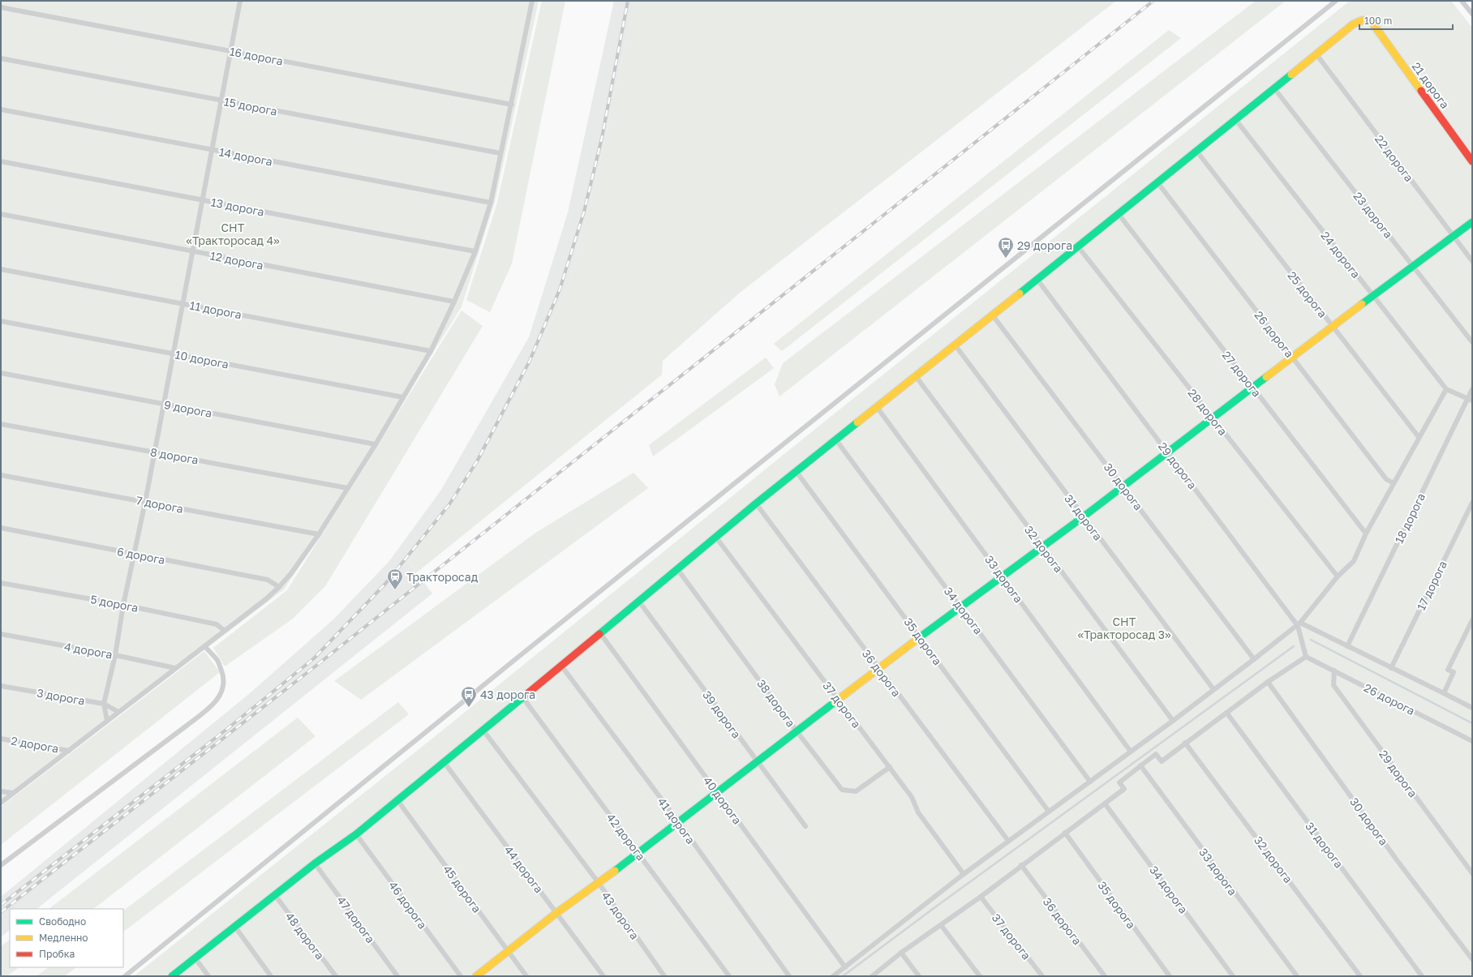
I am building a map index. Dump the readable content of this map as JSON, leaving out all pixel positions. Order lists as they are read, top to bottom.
{
  "streets": {
    "street": [
      "16 дорога",
      "21 дорога",
      "15 дорога",
      "14 дорога",
      "22 дорога",
      "13 дорога",
      "23 дорога",
      "24 дорога",
      "12 дорога",
      "25 дорога",
      "11 дорога",
      "26 дорога",
      "10 дорога",
      "27 дорога",
      "9 дорога",
      "28 дорога",
      "8 дорога",
      "29 дорога",
      "30 дорога",
      "7 дорога",
      "31 дорога",
      "18 дорога",
      "32 дорога",
      "6 дорога",
      "33 дорога",
      "17 дорога",
      "5 дорога",
      "34 дорога",
      "35 дорога",
      "4 дорога",
      "36 дорога",
      "3 дорога",
      "38 дорога",
      "37 дорога",
      "39 дорога",
      "2 дорога",
      "40 дорога",
      "41 дорога",
      "42 дорога",
      "44 дорога",
      "45 дорога",
      "46 дорога",
      "43 дорога",
      "47 дорога",
      "48 дорога"
    ]
  },
  "crossings": [
    ["21 дорога", "22 дорога"],
    ["26 дорога", "29 дорога"],
    ["38 дорога", "37 дорога"]
  ],
  "parks": ["СНТ «Тракторосад 4»", "СНТ «Тракторосад 3»"],
  "places": {
    "bus stop": ["29 дорога", "43 дорога"],
    "station": ["Тракторосад"]
  },
  "legend": ["Свободно", "Медленно", "Пробка"],
  "scale_bar": "100 m"
}
